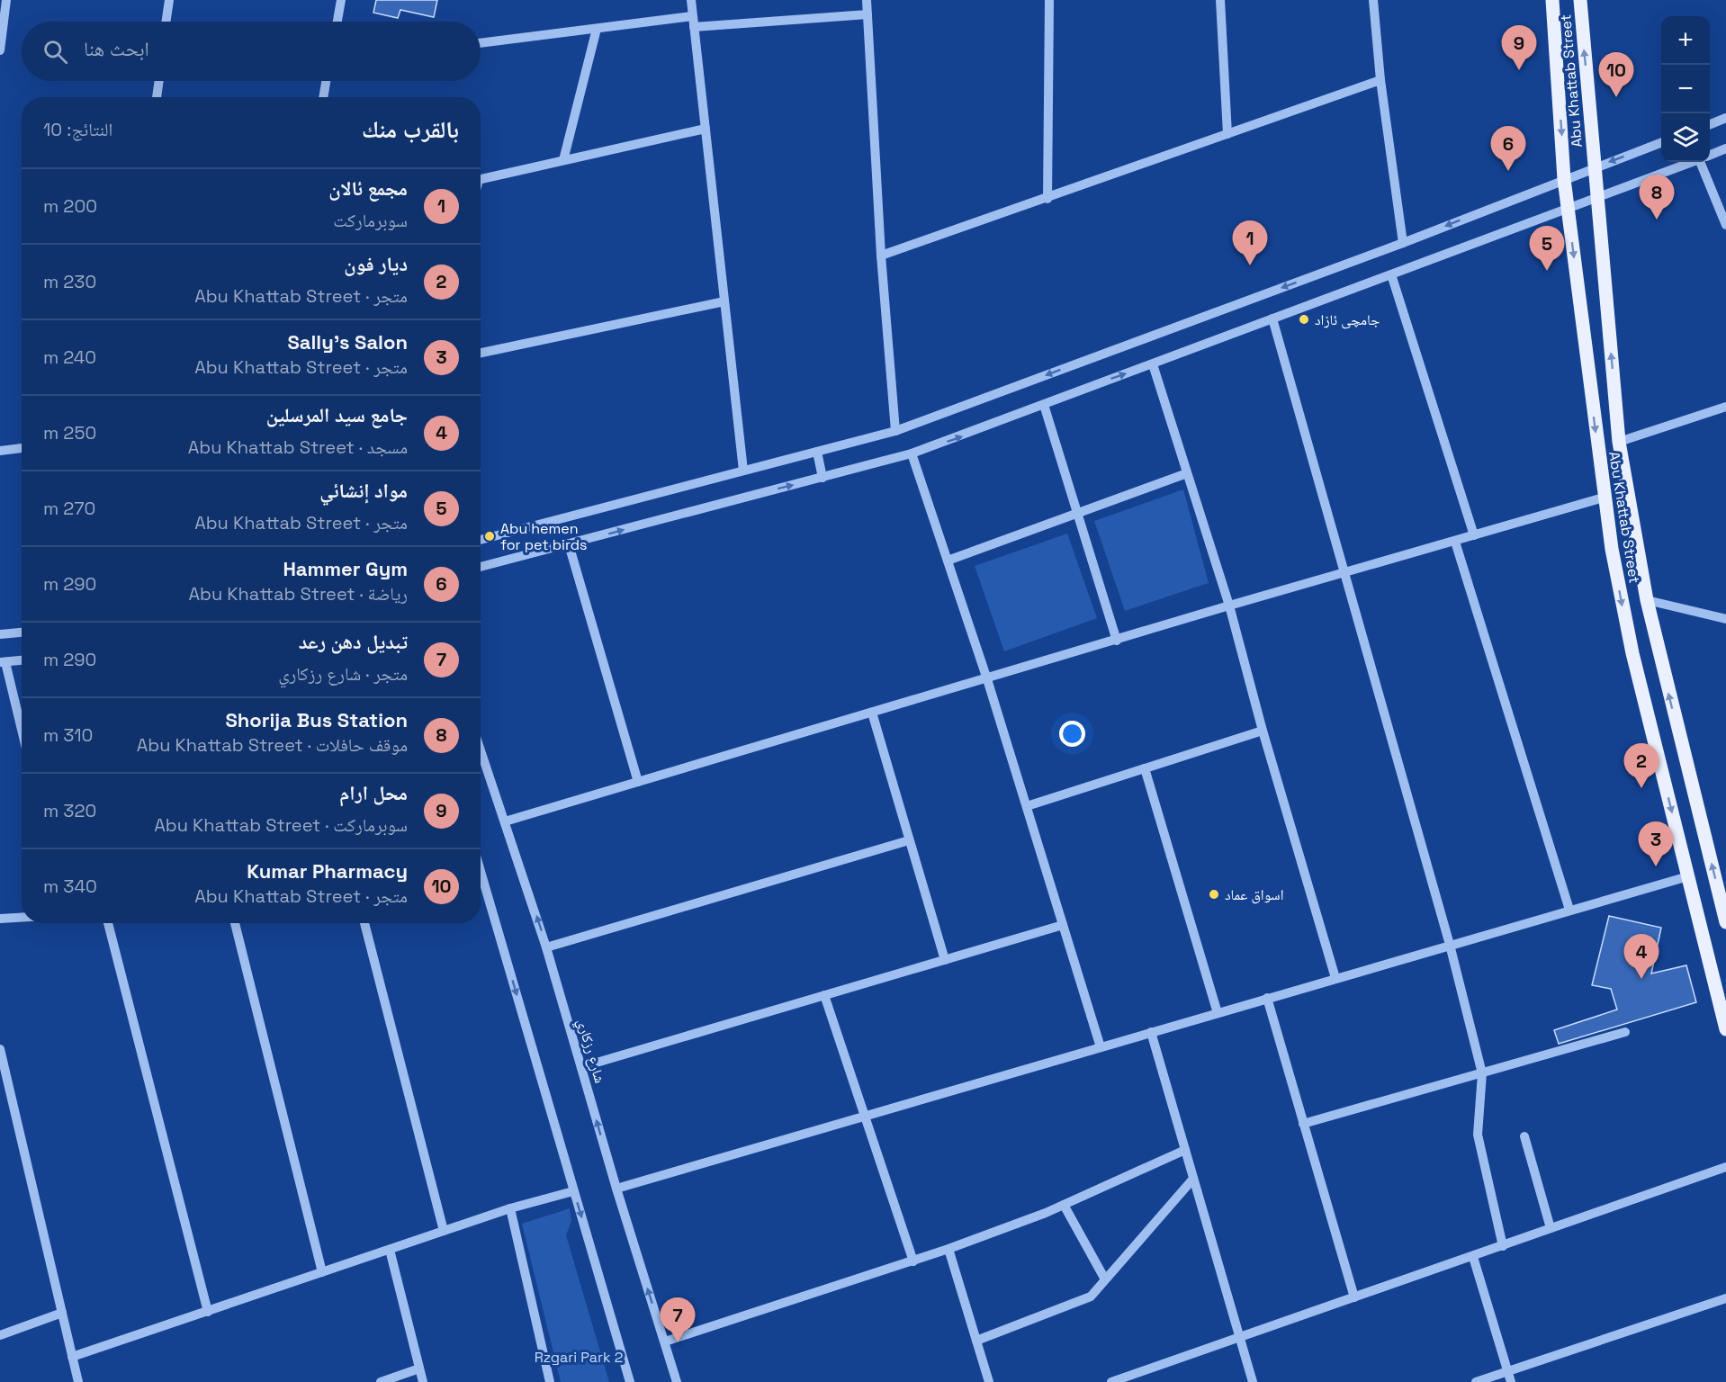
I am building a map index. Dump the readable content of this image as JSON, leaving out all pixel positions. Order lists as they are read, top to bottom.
{
  "streets": {
    "main road": ["Abu Khattab Street"],
    "street": ["شارع رزكاري"]
  },
  "parks": ["Rzgari Park 2"],
  "places": ["جامچی ئازاد", "Abu hemen for pet birds", "اسواق عماد"],
  "page": {
    "map_buttons": ["+", "−"],
    "search": "ابحث هنا",
    "pins": [
      "9",
      "10",
      "6",
      "8",
      "1",
      "5",
      "2",
      "3",
      "4",
      "7"
    ],
    "heading": ["بالقرب منك", "النتائج: 10"],
    "list": [
      {
        "mark": "1",
        "name": "مجمع ئالان",
        "note": "سوبرماركت",
        "value": "200 m"
      },
      {
        "mark": "2",
        "name": "ديار فون",
        "note": "متجر · Abu Khattab Street",
        "value": "230 m"
      },
      {
        "mark": "3",
        "name": "Sally's Salon",
        "note": "متجر · Abu Khattab Street",
        "value": "240 m"
      },
      {
        "mark": "4",
        "name": "جامع سيد المرسلين",
        "note": "مسجد · Abu Khattab Street",
        "value": "250 m"
      },
      {
        "mark": "5",
        "name": "مواد إنشائي",
        "note": "متجر · Abu Khattab Street",
        "value": "270 m"
      },
      {
        "mark": "6",
        "name": "Hammer Gym",
        "note": "رياضة · Abu Khattab Street",
        "value": "290 m"
      },
      {
        "mark": "7",
        "name": "تبديل دهن رعد",
        "note": "متجر · شارع رزكاري",
        "value": "290 m"
      },
      {
        "mark": "8",
        "name": "Shorija Bus Station",
        "note": "موقف حافلات · Abu Khattab Street",
        "value": "310 m"
      },
      {
        "mark": "9",
        "name": "محل ارام",
        "note": "سوبرماركت · Abu Khattab Street",
        "value": "320 m"
      },
      {
        "mark": "10",
        "name": "Kumar Pharmacy",
        "note": "متجر · Abu Khattab Street",
        "value": "340 m"
      }
    ]
  }
}
